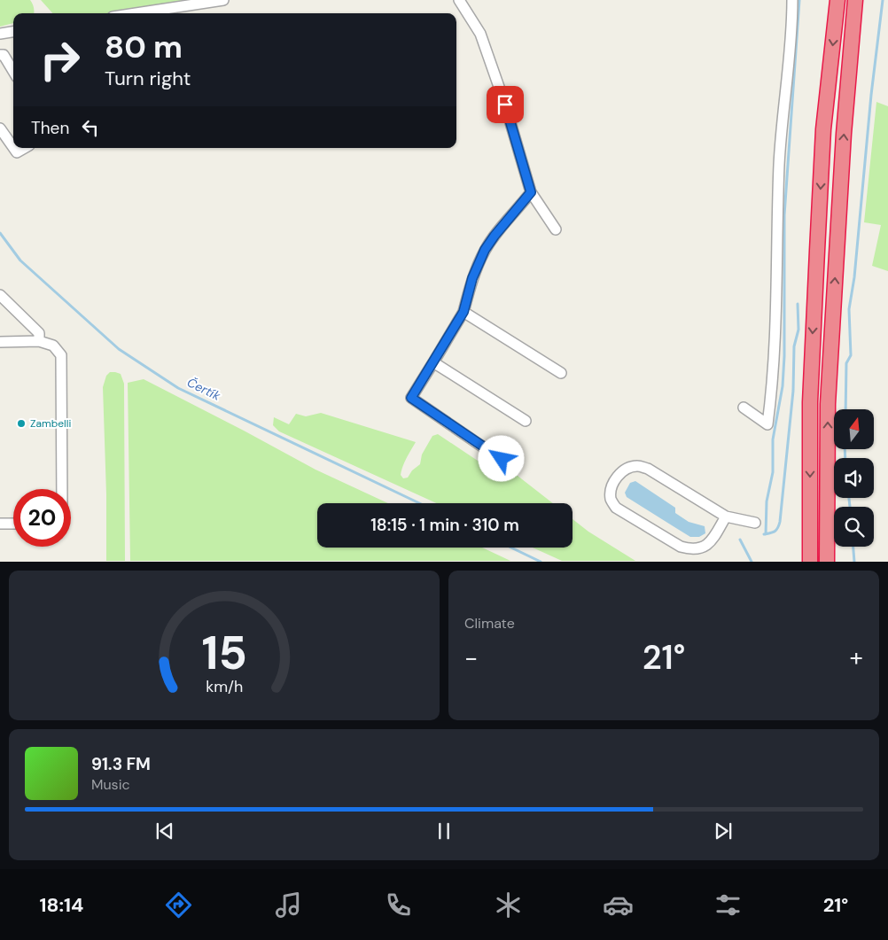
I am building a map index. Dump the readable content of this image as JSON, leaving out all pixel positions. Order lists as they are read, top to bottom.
{
  "water": ["Čertík"],
  "places": ["Zambelli"],
  "north": "top",
  "page": {
    "turn": ["80 m", "Turn right"],
    "then": "Then",
    "limit": "20",
    "trip": "18:15 · 1 min · 310 m",
    "tile": "Climate",
    "heat": ["−", "21°", "+"],
    "song": ["91.3 FM", "Music"],
    "tabs": ["18:14", "21°"],
    "gauge": ["15", "km/h"]
  }
}
